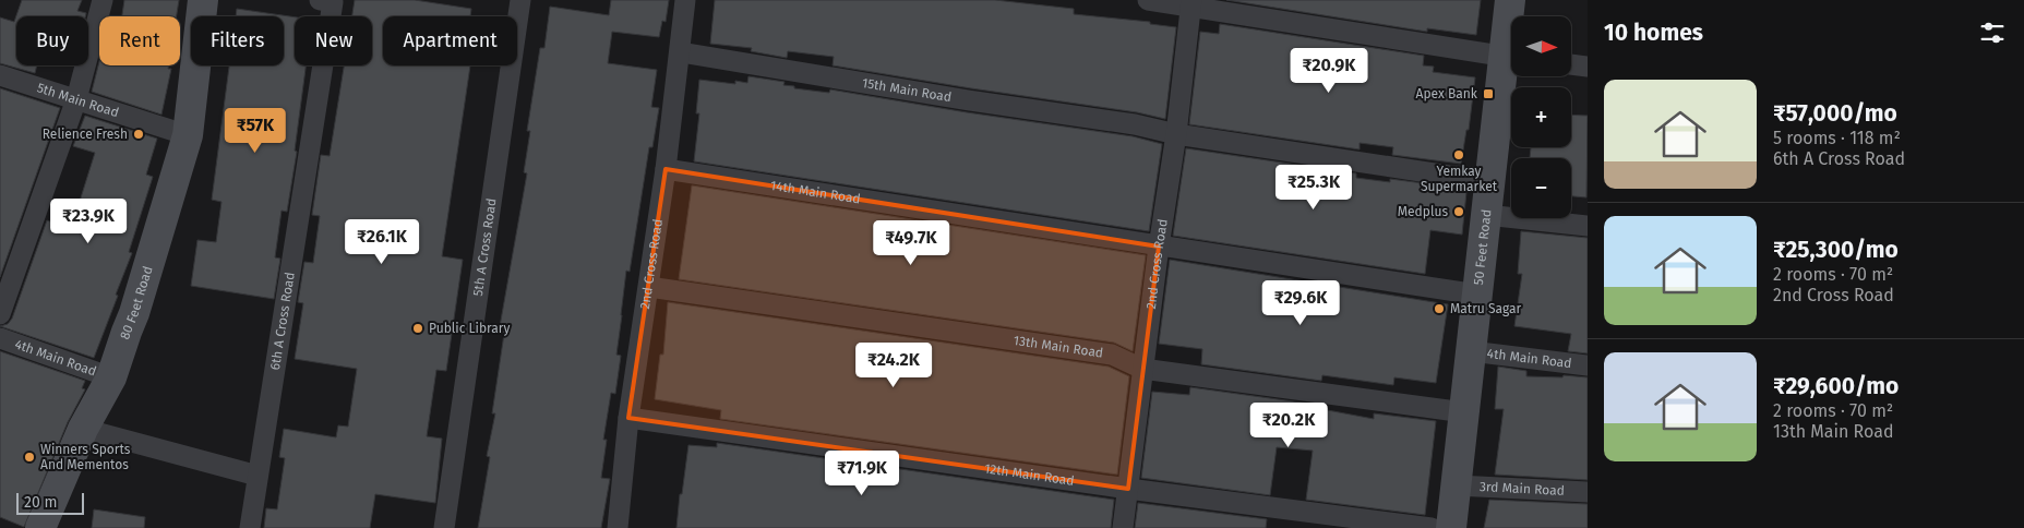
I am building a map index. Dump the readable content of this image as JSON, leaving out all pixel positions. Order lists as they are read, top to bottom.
{
  "streets": {
    "main road": ["50 Feet Road", "80 Feet Road"],
    "street": [
      "15th Main Road",
      "5th Main Road",
      "14th Main Road",
      "5th A Cross Road",
      "2nd Cross Road",
      "6th A Cross Road",
      "13th Main Road",
      "4th Main Road",
      "12th Main Road",
      "3rd Main Road"
    ]
  },
  "crossings": [
    ["15th Main Road", "50 Feet Road"],
    ["15th Main Road", "2nd Cross Road"],
    ["5th Main Road", "80 Feet Road"],
    ["14th Main Road", "50 Feet Road"],
    ["14th Main Road", "2nd Cross Road"],
    ["50 Feet Road", "13th Main Road"],
    ["50 Feet Road", "4th Main Road"],
    ["50 Feet Road", "3rd Main Road"],
    ["2nd Cross Road", "13th Main Road"],
    ["2nd Cross Road", "12th Main Road"],
    ["80 Feet Road", "4th Main Road"]
  ],
  "places": {
    "transit": ["Apex Bank"],
    "other": [
      "Relience Fresh",
      "Yemkay Supermarket",
      "Medplus",
      "Matru Sagar",
      "Public Library",
      "Winners Sports And Mementos"
    ]
  },
  "scale_bar": "20 m",
  "north": "right",
  "page": {
    "heading": "10 homes",
    "map_buttons": ["+", "−"],
    "chip": [
      "Buy",
      "Rent",
      "Filters",
      "New",
      "Apartment"
    ],
    "price": [
      "₹20.9K",
      "₹57K",
      "₹25.3K",
      "₹23.9K",
      "₹26.1K",
      "₹49.7K",
      "₹29.6K",
      "₹24.2K",
      "₹20.2K",
      "₹71.9K"
    ],
    "list": [
      {
        "name": "₹57,000/mo",
        "note": "5 rooms · 118 m² · 6th A Cross Road"
      },
      {
        "name": "₹25,300/mo",
        "note": "2 rooms · 70 m² · 2nd Cross Road"
      },
      {
        "name": "₹29,600/mo",
        "note": "2 rooms · 70 m² · 13th Main Road"
      }
    ],
    "scale": "20 m"
  }
}
